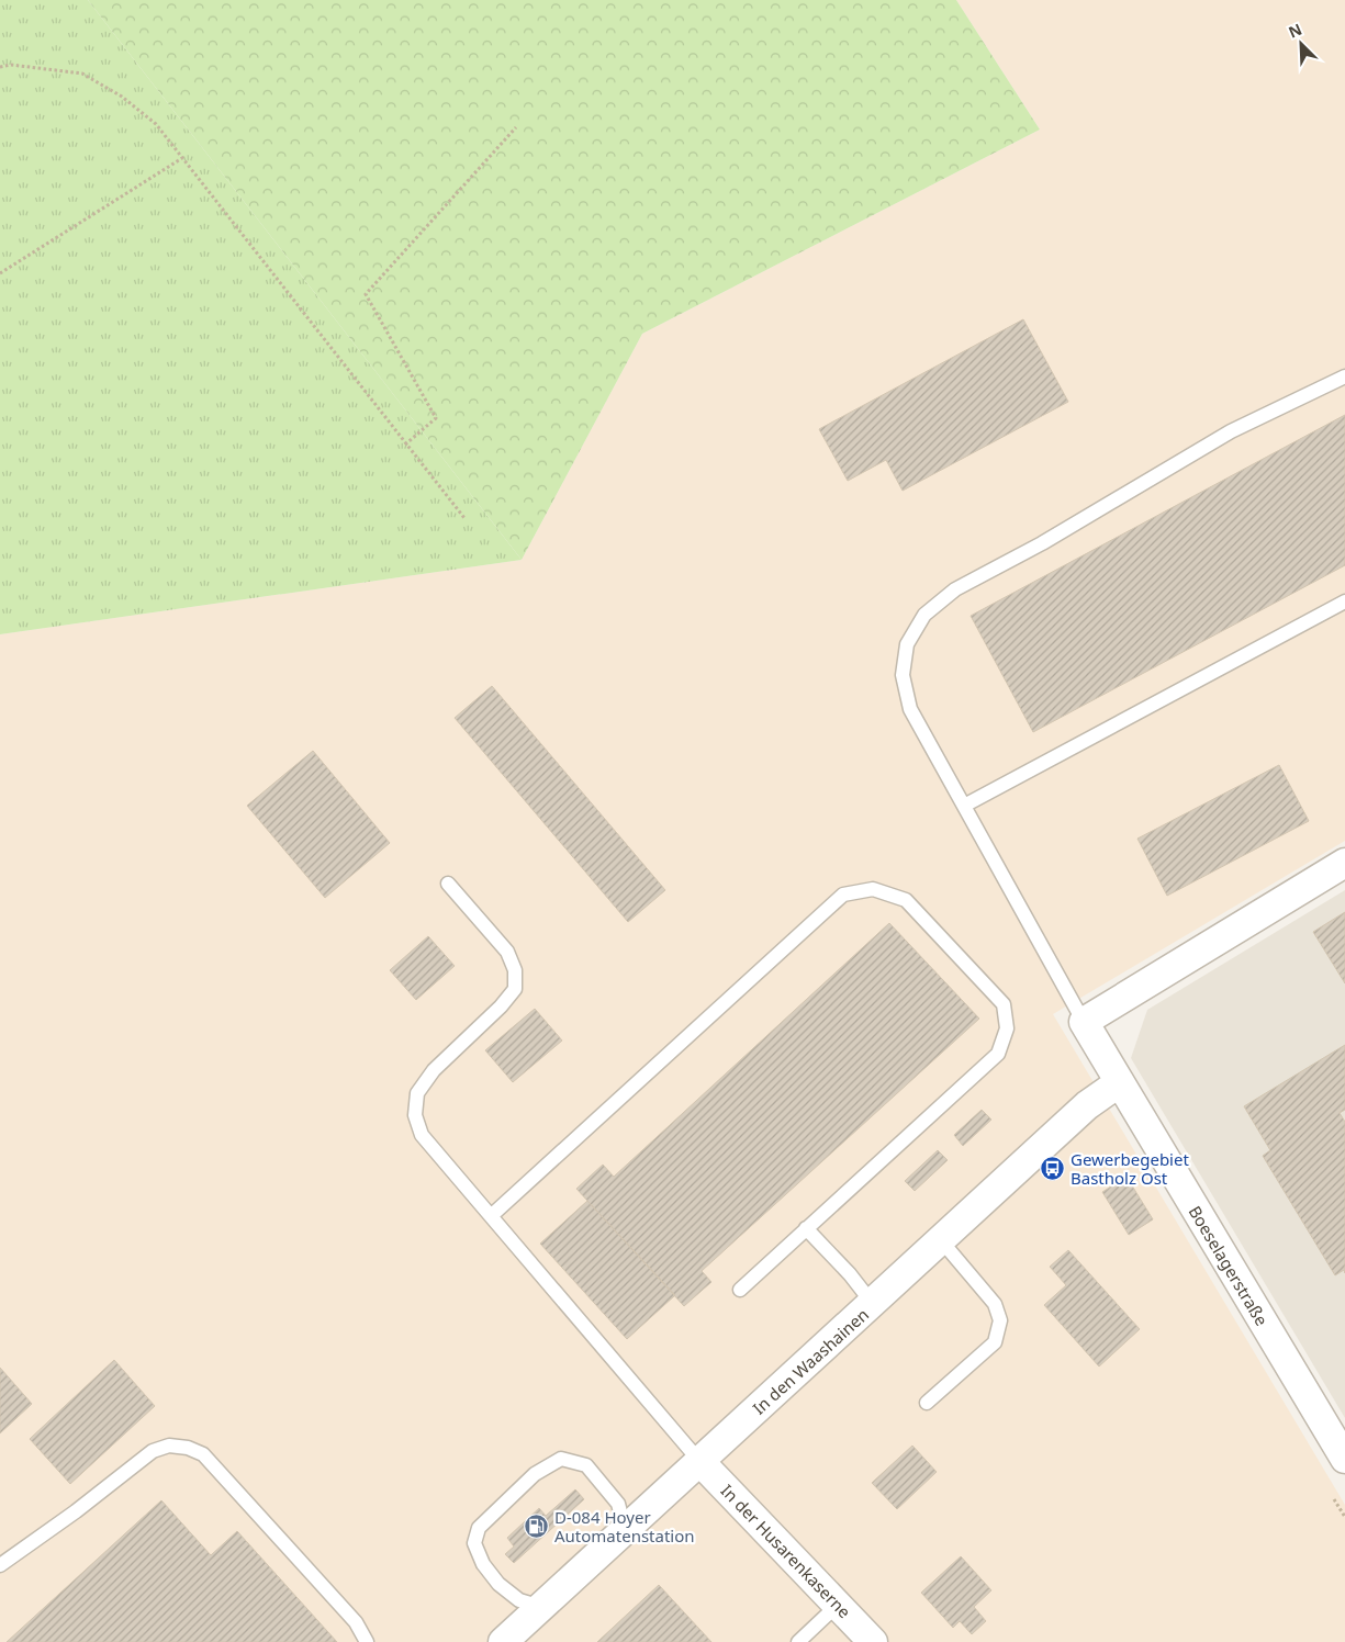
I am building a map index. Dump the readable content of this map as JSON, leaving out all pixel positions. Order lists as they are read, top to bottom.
{
  "streets": {
    "street": ["Boeselagerstraße", "In den Waashainen", "In der Husarenkaserne"]
  },
  "crossings": [
    ["Boeselagerstraße", "In den Waashainen"],
    ["In den Waashainen", "In der Husarenkaserne"]
  ],
  "places": {
    "bus stop": ["Gewerbegebiet Bastholz Ost"],
    "fuel station": ["D-084 Hoyer Automatenstation"]
  },
  "north": "top left"
}
